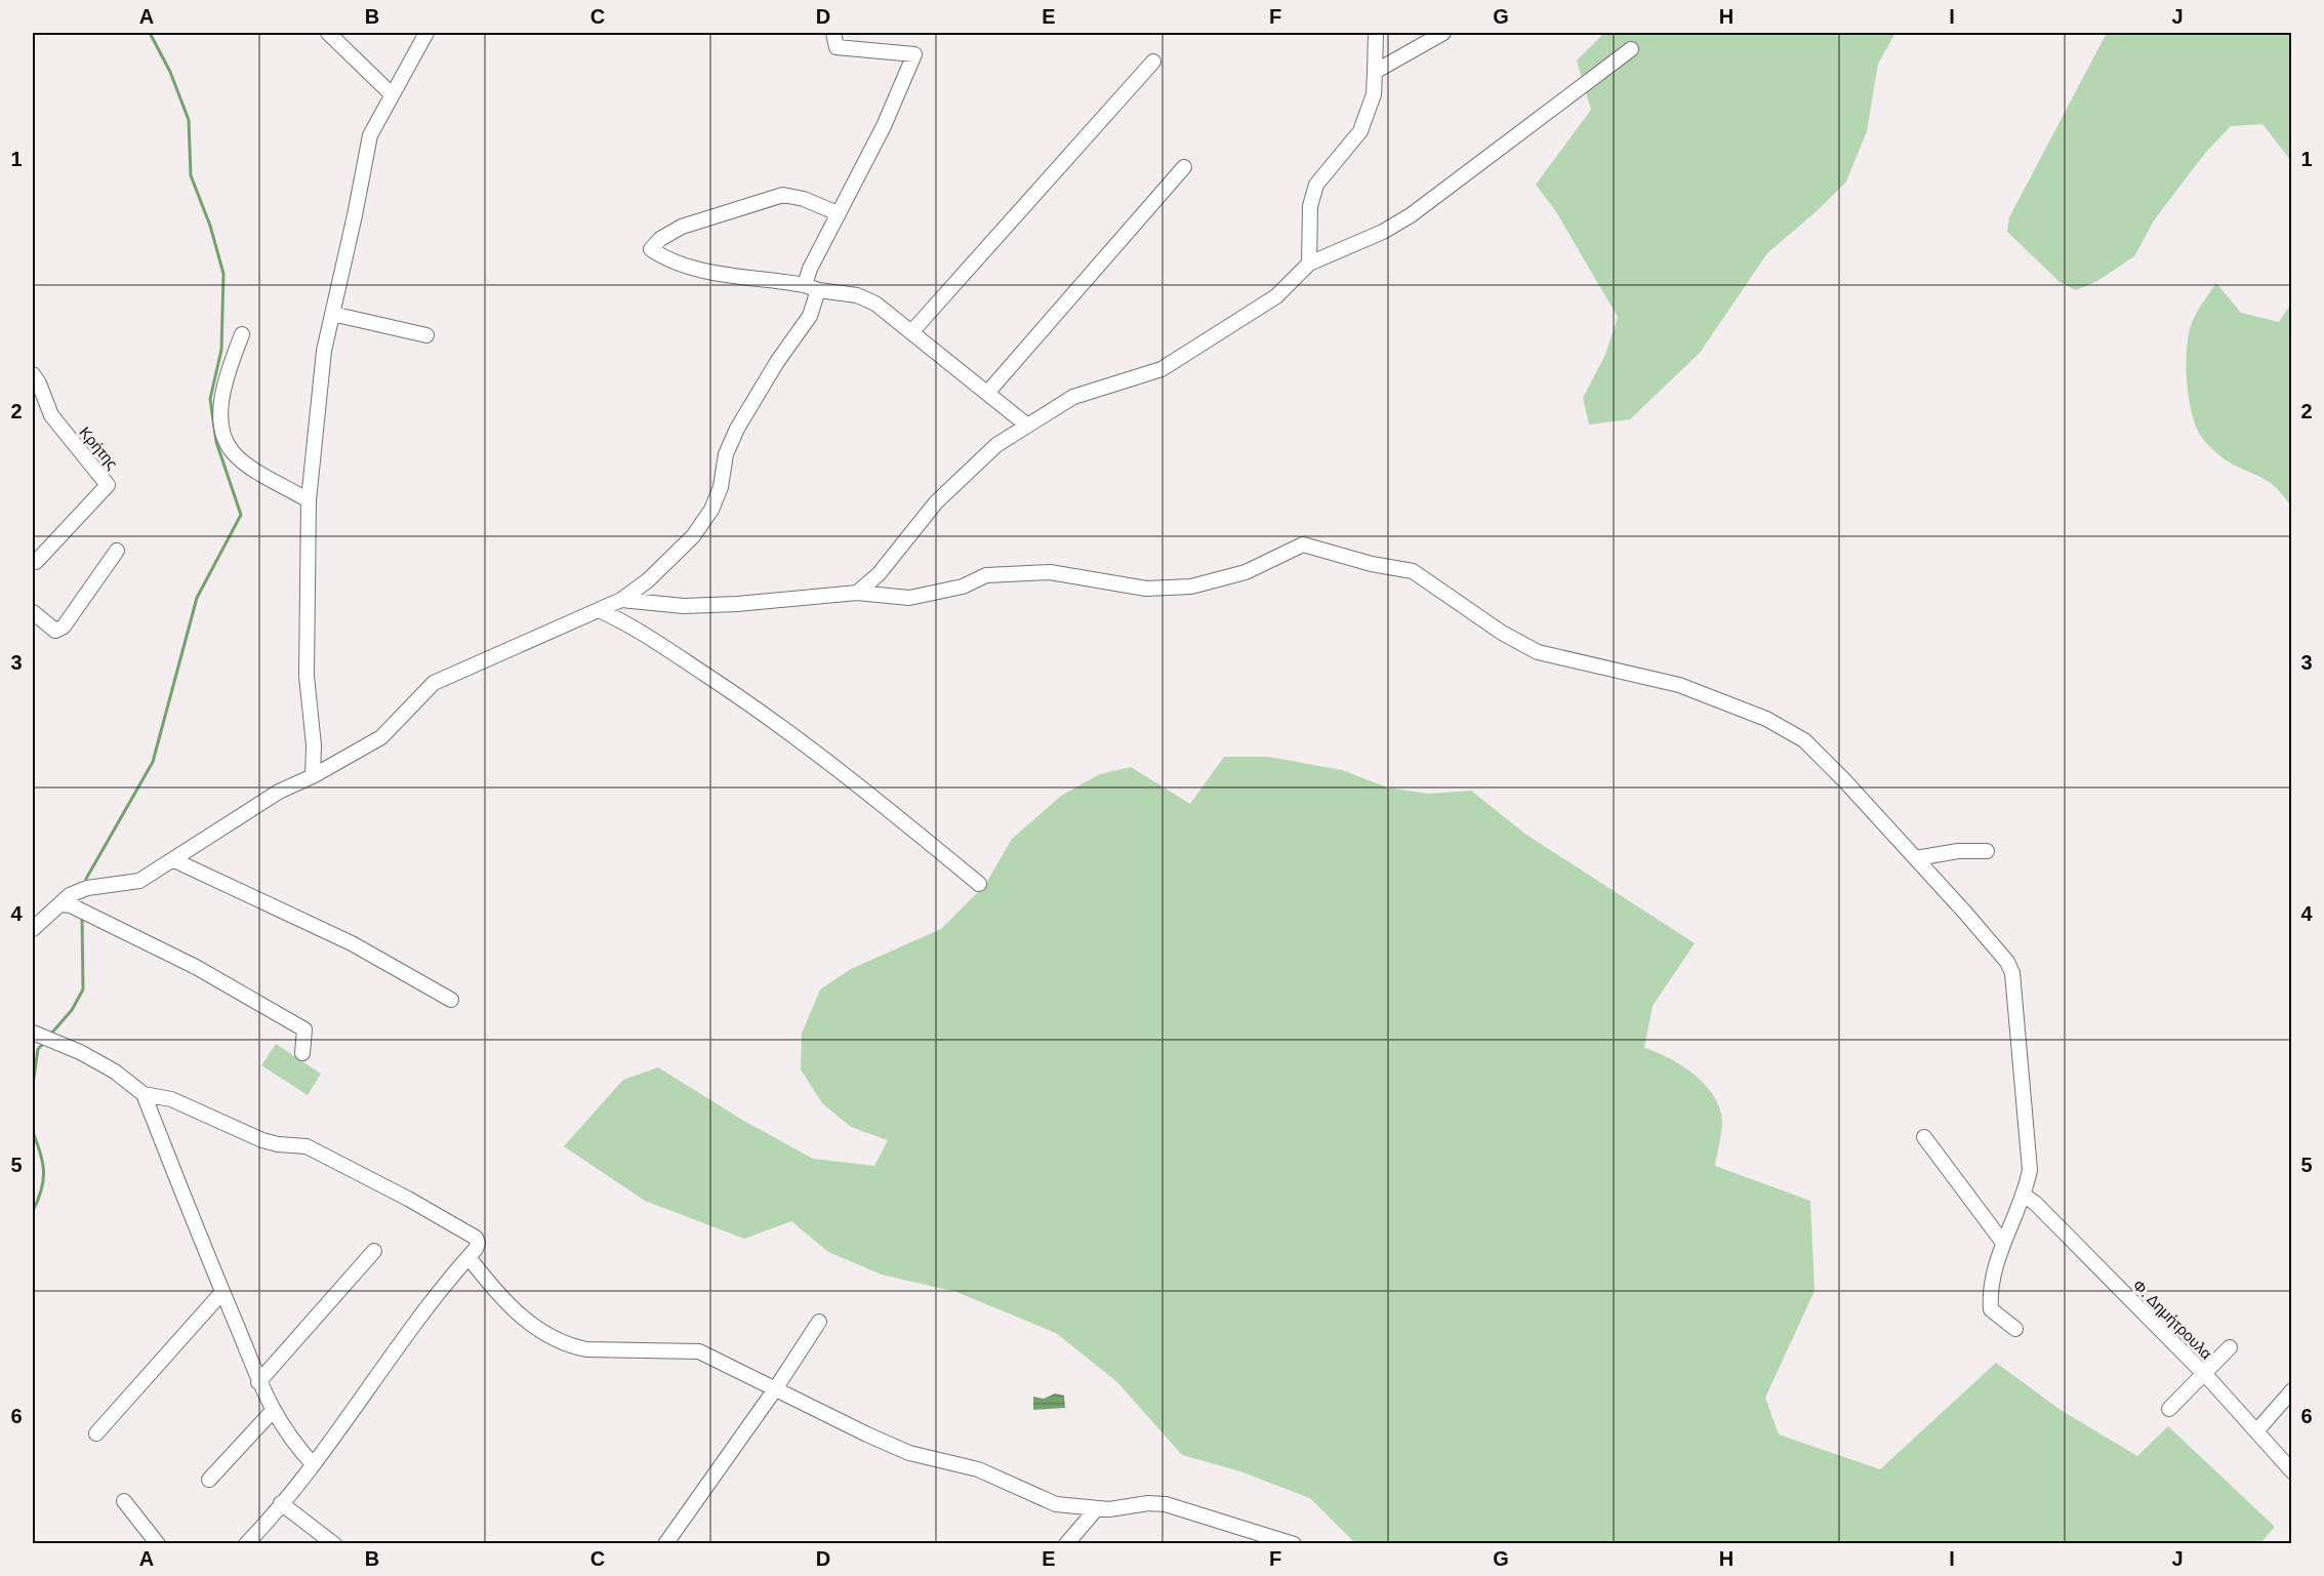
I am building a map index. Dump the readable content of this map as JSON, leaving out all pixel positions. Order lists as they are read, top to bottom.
{
  "streets": {
    "street": ["Κρήτης", "Φ. Δημήτρουλα"]
  },
  "grid": {
    "columns": [
      "A",
      "B",
      "C",
      "D",
      "E",
      "F",
      "G",
      "H",
      "I",
      "J"
    ],
    "rows": [
      "1",
      "2",
      "3",
      "4",
      "5",
      "6"
    ]
  }
}
